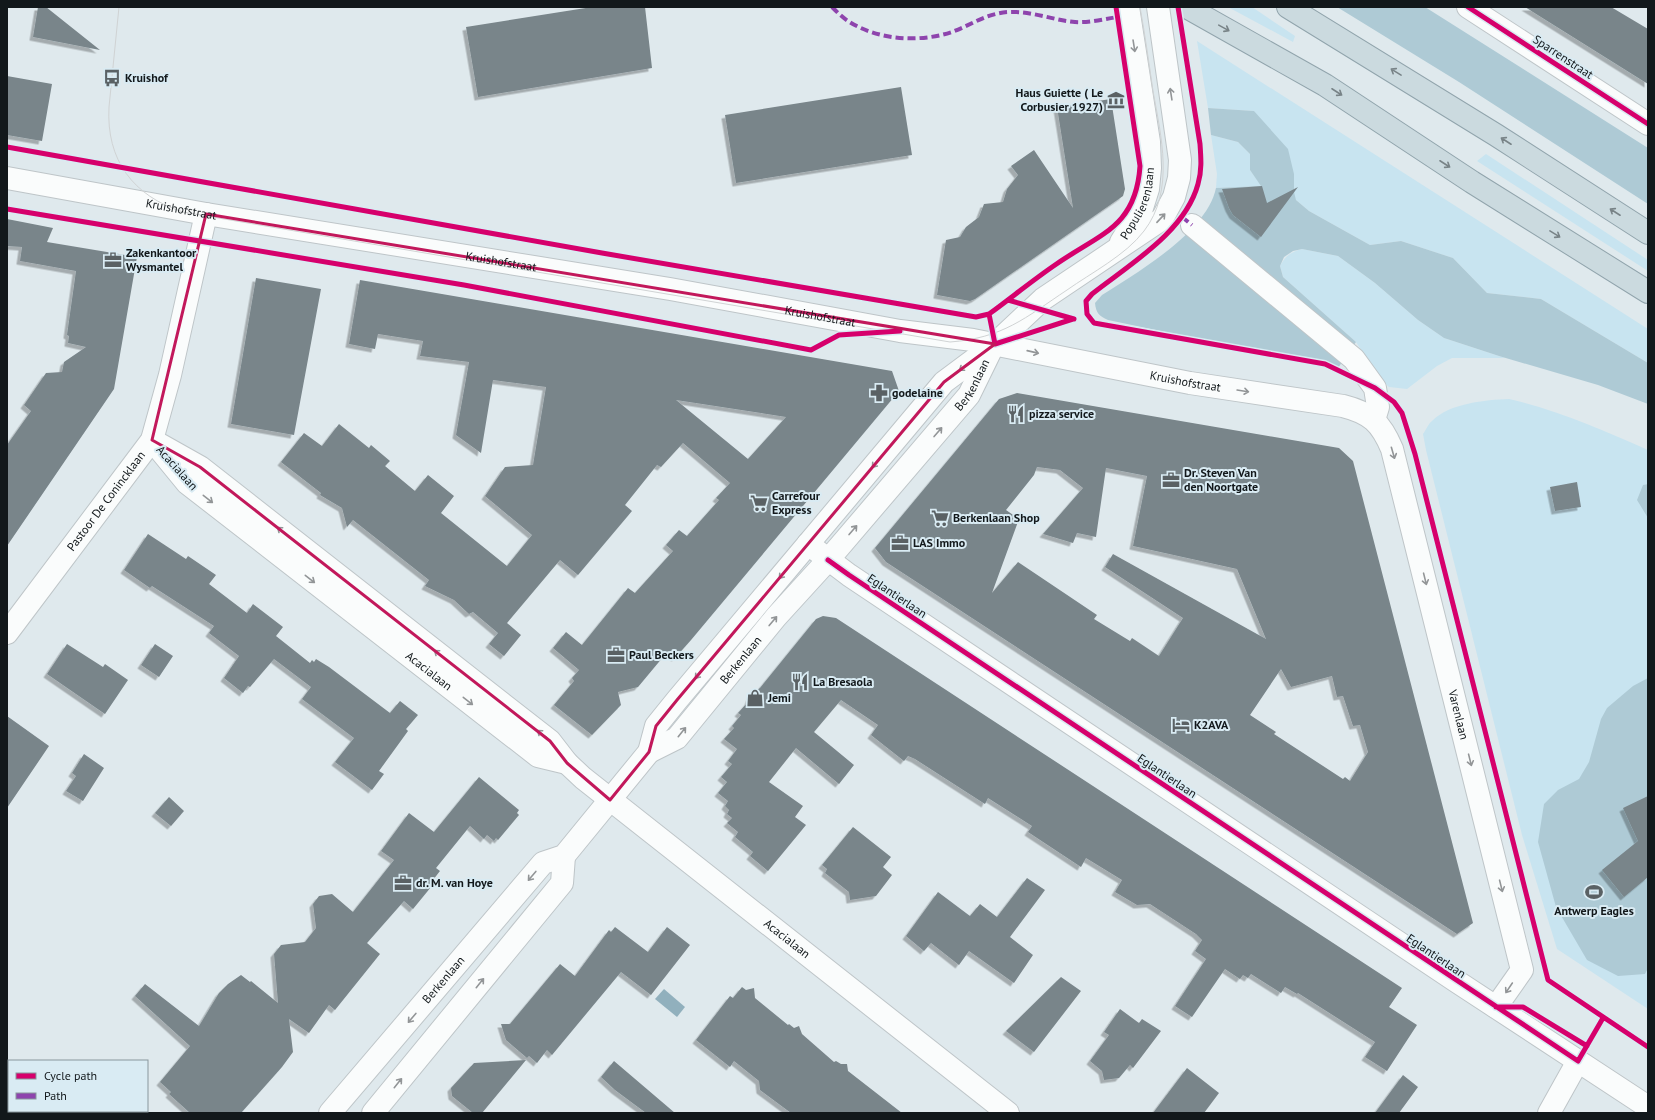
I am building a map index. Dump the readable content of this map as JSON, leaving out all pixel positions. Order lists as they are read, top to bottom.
{
  "streets": {
    "street": [
      "Sparrenstraat",
      "Populierenlaan",
      "Kruishofstraat",
      "Berkenlaan",
      "Acacialaan",
      "Pastoor De Conincklaan",
      "Eglantierlaan",
      "Varenlaan"
    ]
  },
  "crossings": [
    ["Kruishofstraat", "Berkenlaan"],
    ["Kruishofstraat", "Pastoor De Conincklaan"],
    ["Kruishofstraat", "Varenlaan"],
    ["Berkenlaan", "Acacialaan"],
    ["Berkenlaan", "Eglantierlaan"],
    ["Acacialaan", "Pastoor De Conincklaan"],
    ["Eglantierlaan", "Varenlaan"]
  ],
  "one_way": ["Varenlaan"],
  "places": {
    "bus stop": ["Kruishof"],
    "museum": ["Haus Guiette ( Le Corbusier 1927)"],
    "office": [
      "Zakenkantoor Wysmantel",
      "Dr. Steven Van den Noortgate",
      "LAS Immo",
      "Paul Beckers",
      "dr. M. van Hoye"
    ],
    "pharmacy": ["godelaine"],
    "restaurant": ["pizza service", "La Bresaola"],
    "supermarket": ["Carrefour Express", "Berkenlaan Shop"],
    "shop": ["Jemi"],
    "hotel": ["K2AVA"],
    "sports": ["Antwerp Eagles"]
  },
  "legend": ["Cycle path", "Path"]
}
